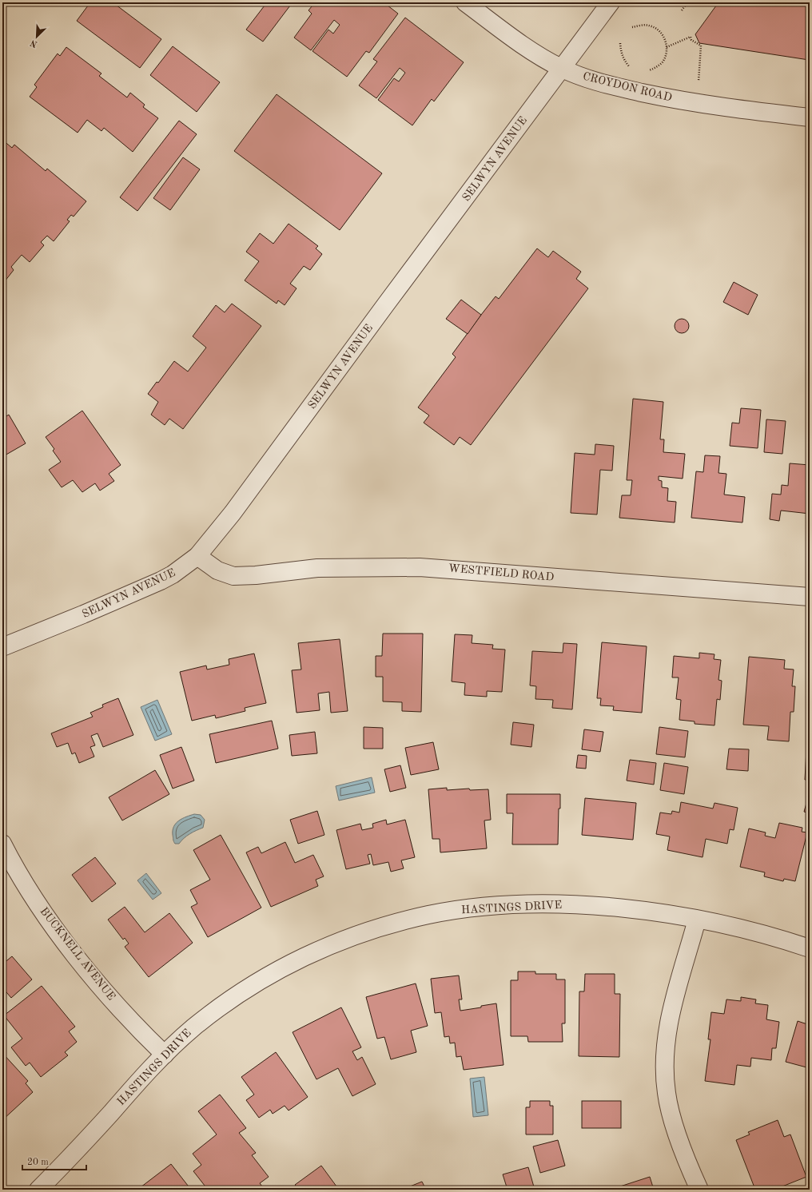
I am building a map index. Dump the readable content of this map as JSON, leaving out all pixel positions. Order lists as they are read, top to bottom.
{
  "streets": {
    "street": [
      "CROYDON ROAD",
      "SELWYN AVENUE",
      "WESTFIELD ROAD",
      "HASTINGS DRIVE",
      "BUCKNELL AVENUE"
    ]
  },
  "crossings": [
    ["CROYDON ROAD", "SELWYN AVENUE"],
    ["SELWYN AVENUE", "WESTFIELD ROAD"],
    ["HASTINGS DRIVE", "BUCKNELL AVENUE"]
  ],
  "scale_bar": "20 m",
  "north": "bottom left"
}
